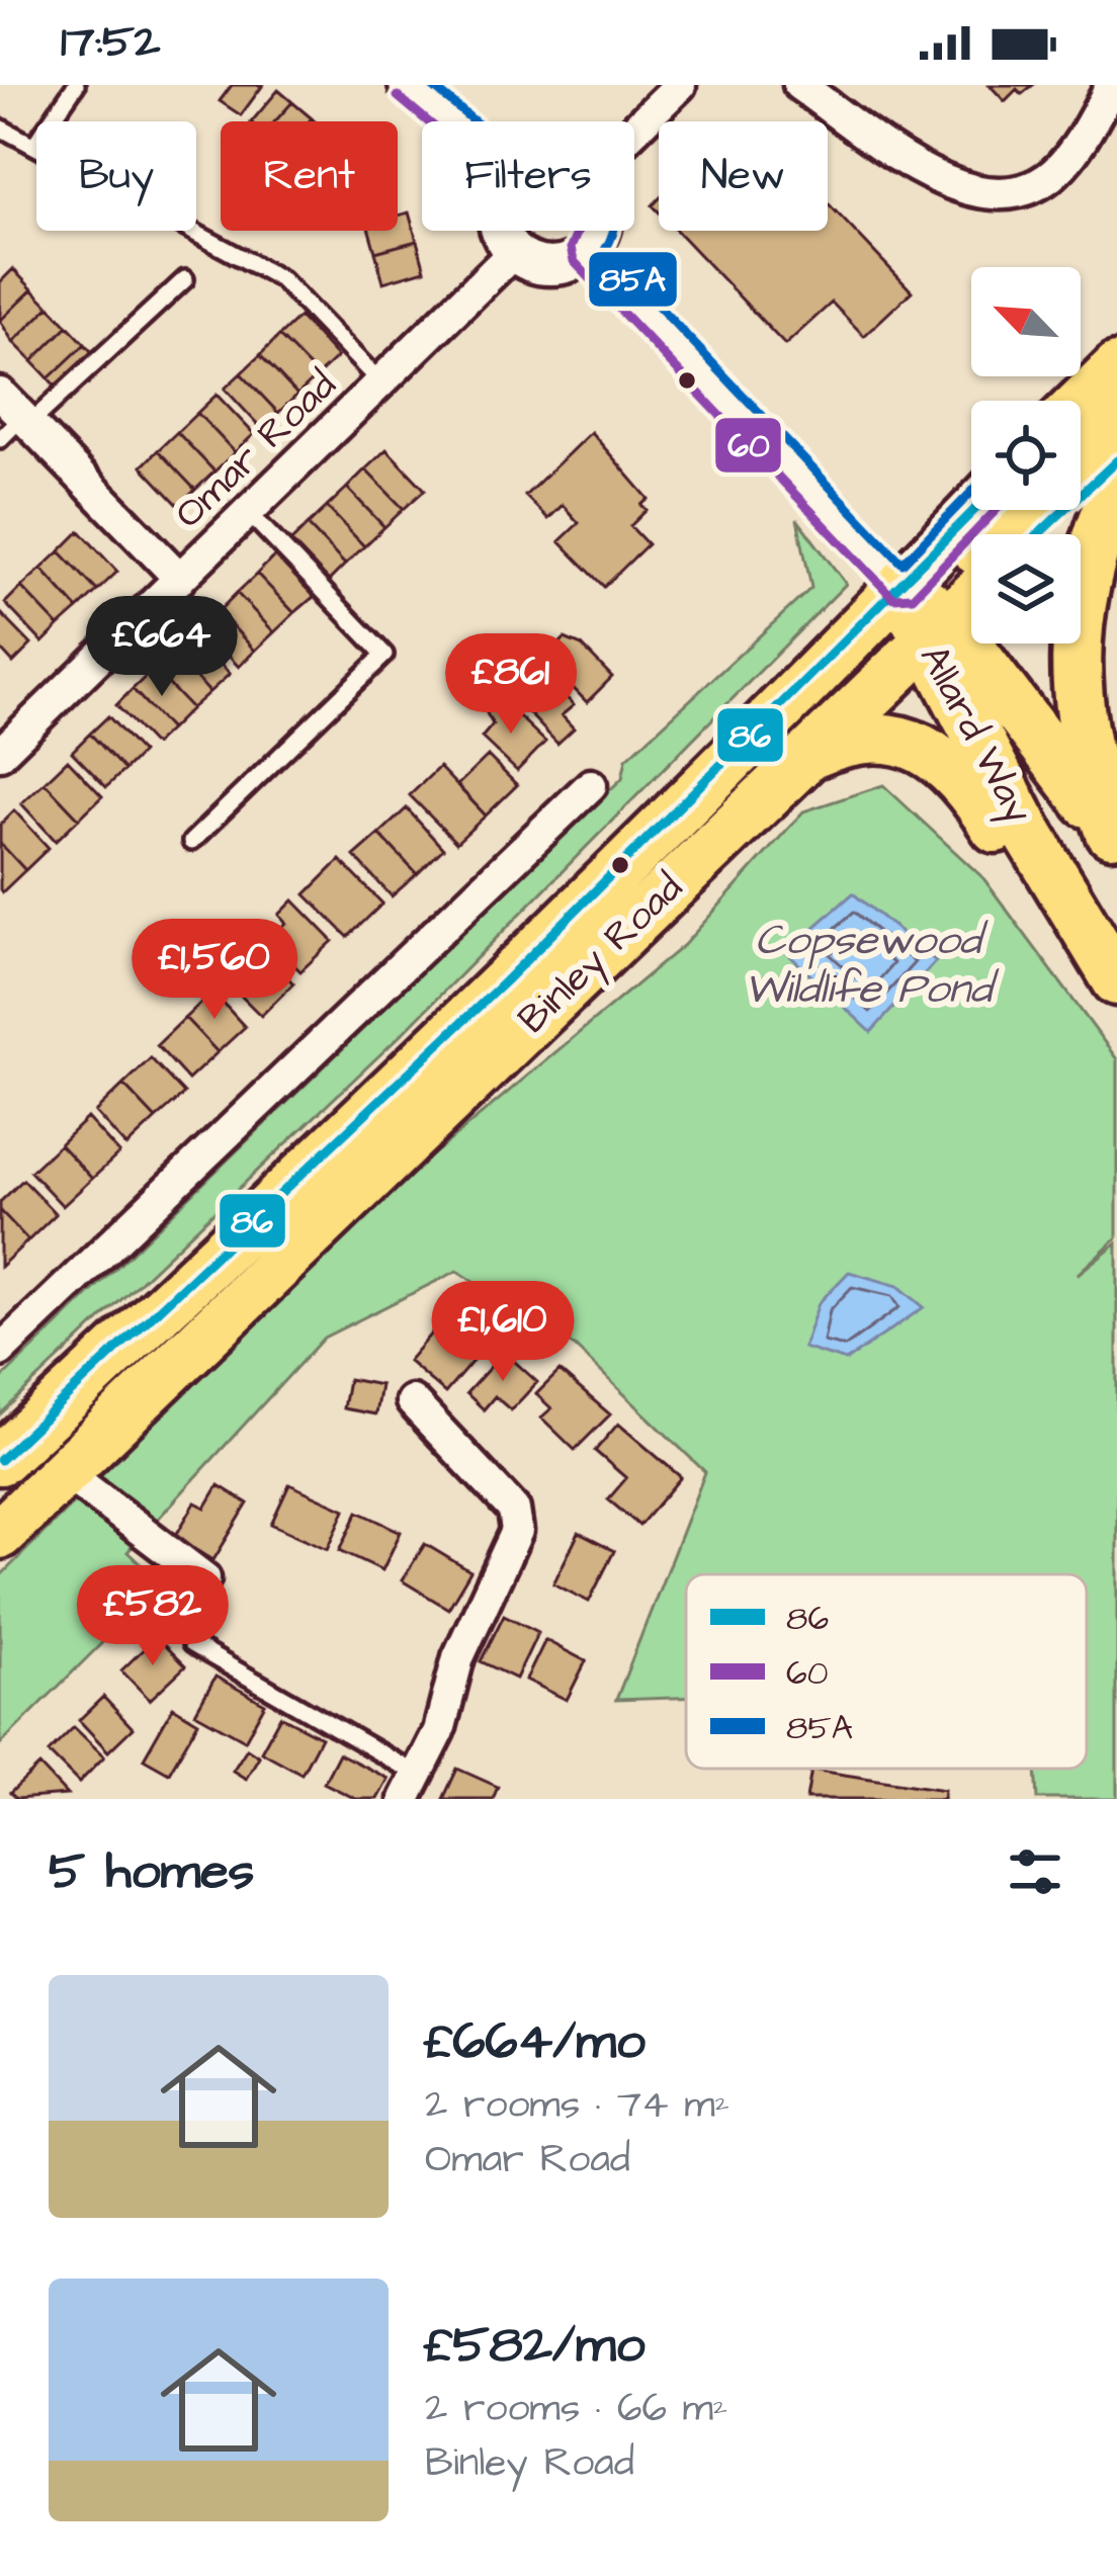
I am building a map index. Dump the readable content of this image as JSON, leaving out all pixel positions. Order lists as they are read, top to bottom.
{
  "streets": {
    "main road": ["Allard Way", "Binley Road"],
    "street": ["Omar Road"]
  },
  "crossings": [
    ["Allard Way", "Binley Road"]
  ],
  "water": ["Copsewood Wildlife Pond"],
  "lines": ["transit line 85A", "transit line 60", "transit line 86"],
  "legend": ["86", "60", "85A"],
  "north": "top left",
  "page": {
    "status": "17:52",
    "chip": [
      "Buy",
      "Rent",
      "Filters",
      "New"
    ],
    "price": [
      "£664",
      "£861",
      "£1,560",
      "£1,610",
      "£582"
    ],
    "heading": "5 homes",
    "list": [
      {
        "name": "£664/mo",
        "note": "2 rooms · 74 m² · Omar Road"
      },
      {
        "name": "£582/mo",
        "note": "2 rooms · 66 m² · Binley Road"
      }
    ]
  }
}
